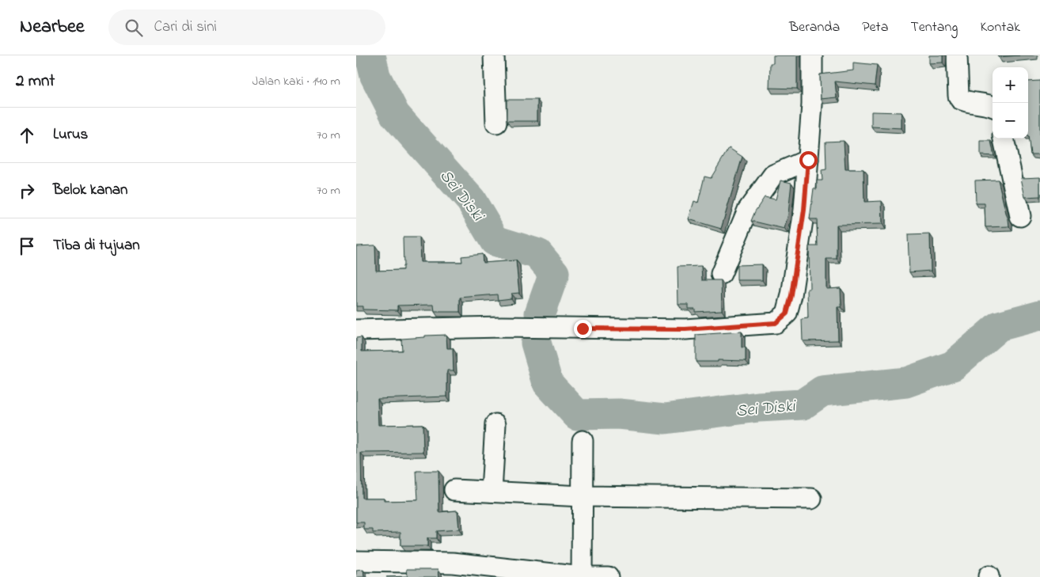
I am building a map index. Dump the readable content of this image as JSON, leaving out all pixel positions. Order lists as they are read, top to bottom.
{
  "water": ["Sei Diski"],
  "page": {
    "header": "Nearbee",
    "search": "Cari di sini",
    "nav": [
      "Beranda",
      "Peta",
      "Tentang",
      "Kontak"
    ],
    "heading": ["2 mnt", "Jalan kaki · 140 m"],
    "map_buttons": ["+", "−"],
    "list": [
      ["Lurus", "70 m"],
      ["Belok kanan", "70 m"],
      "Tiba di tujuan"
    ]
  }
}
